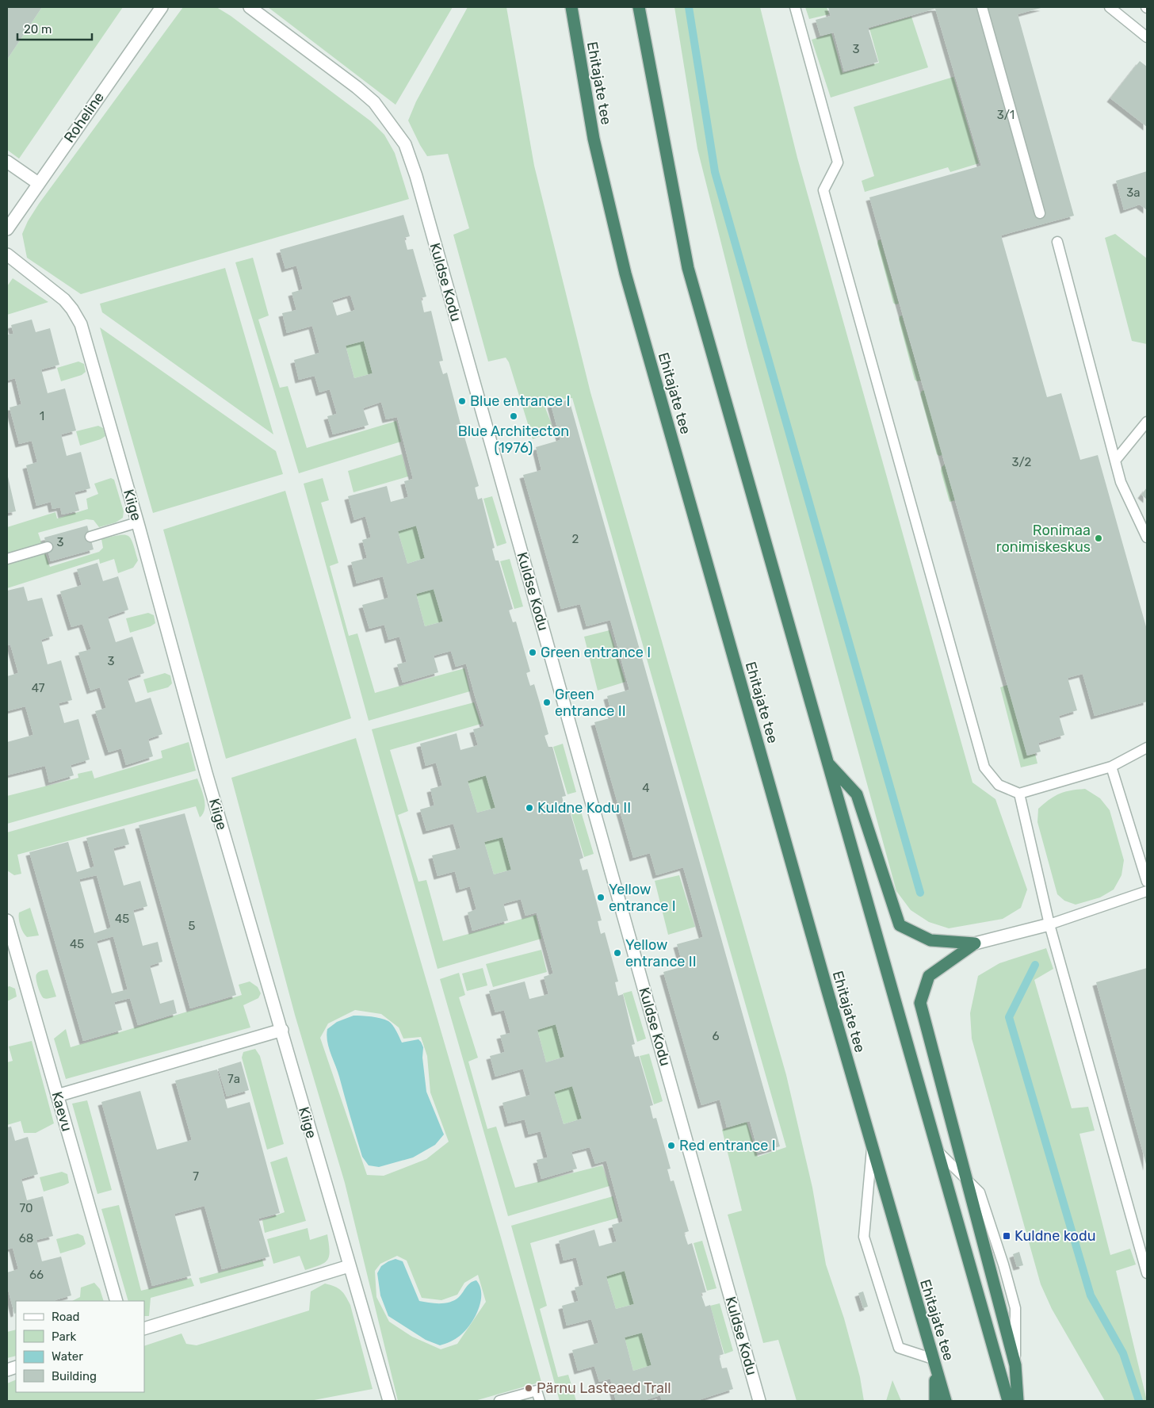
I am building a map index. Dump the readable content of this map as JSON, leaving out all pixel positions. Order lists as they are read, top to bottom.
{
  "streets": {
    "highway": ["Ehitajate tee"],
    "street": [
      "Roheline",
      "Kuldse Kodu",
      "Kiige",
      "Kaevu"
    ]
  },
  "places": {
    "other": [
      "Blue entrance I",
      "Blue Architecton (1976)",
      "Ronimaa ronimiskeskus",
      "Green entrance I",
      "Green entrance II",
      "Kuldne Kodu II",
      "Yellow entrance I",
      "Yellow entrance II",
      "Red entrance I",
      "Pärnu Lasteaed Trall"
    ],
    "transit": ["Kuldne kodu"]
  },
  "house_numbers": [
    "3",
    "3/1",
    "3a",
    "1",
    "3/2",
    "2",
    "3",
    "3",
    "47",
    "4",
    "45",
    "5",
    "45",
    "6",
    "7a",
    "7",
    "70",
    "68",
    "66"
  ],
  "legend": [
    "Road",
    "Park",
    "Water",
    "Building"
  ],
  "scale_bar": "20 m"
}
